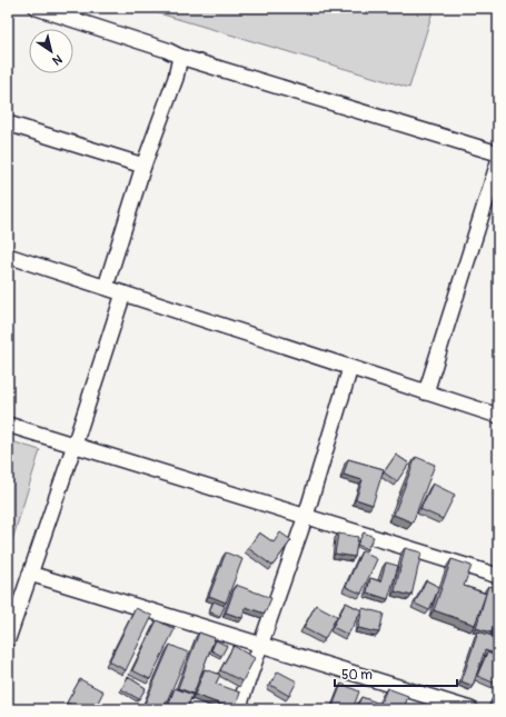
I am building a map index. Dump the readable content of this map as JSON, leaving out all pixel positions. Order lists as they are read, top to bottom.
{
  "scale_bar": "50 m",
  "north": "bottom right"
}
